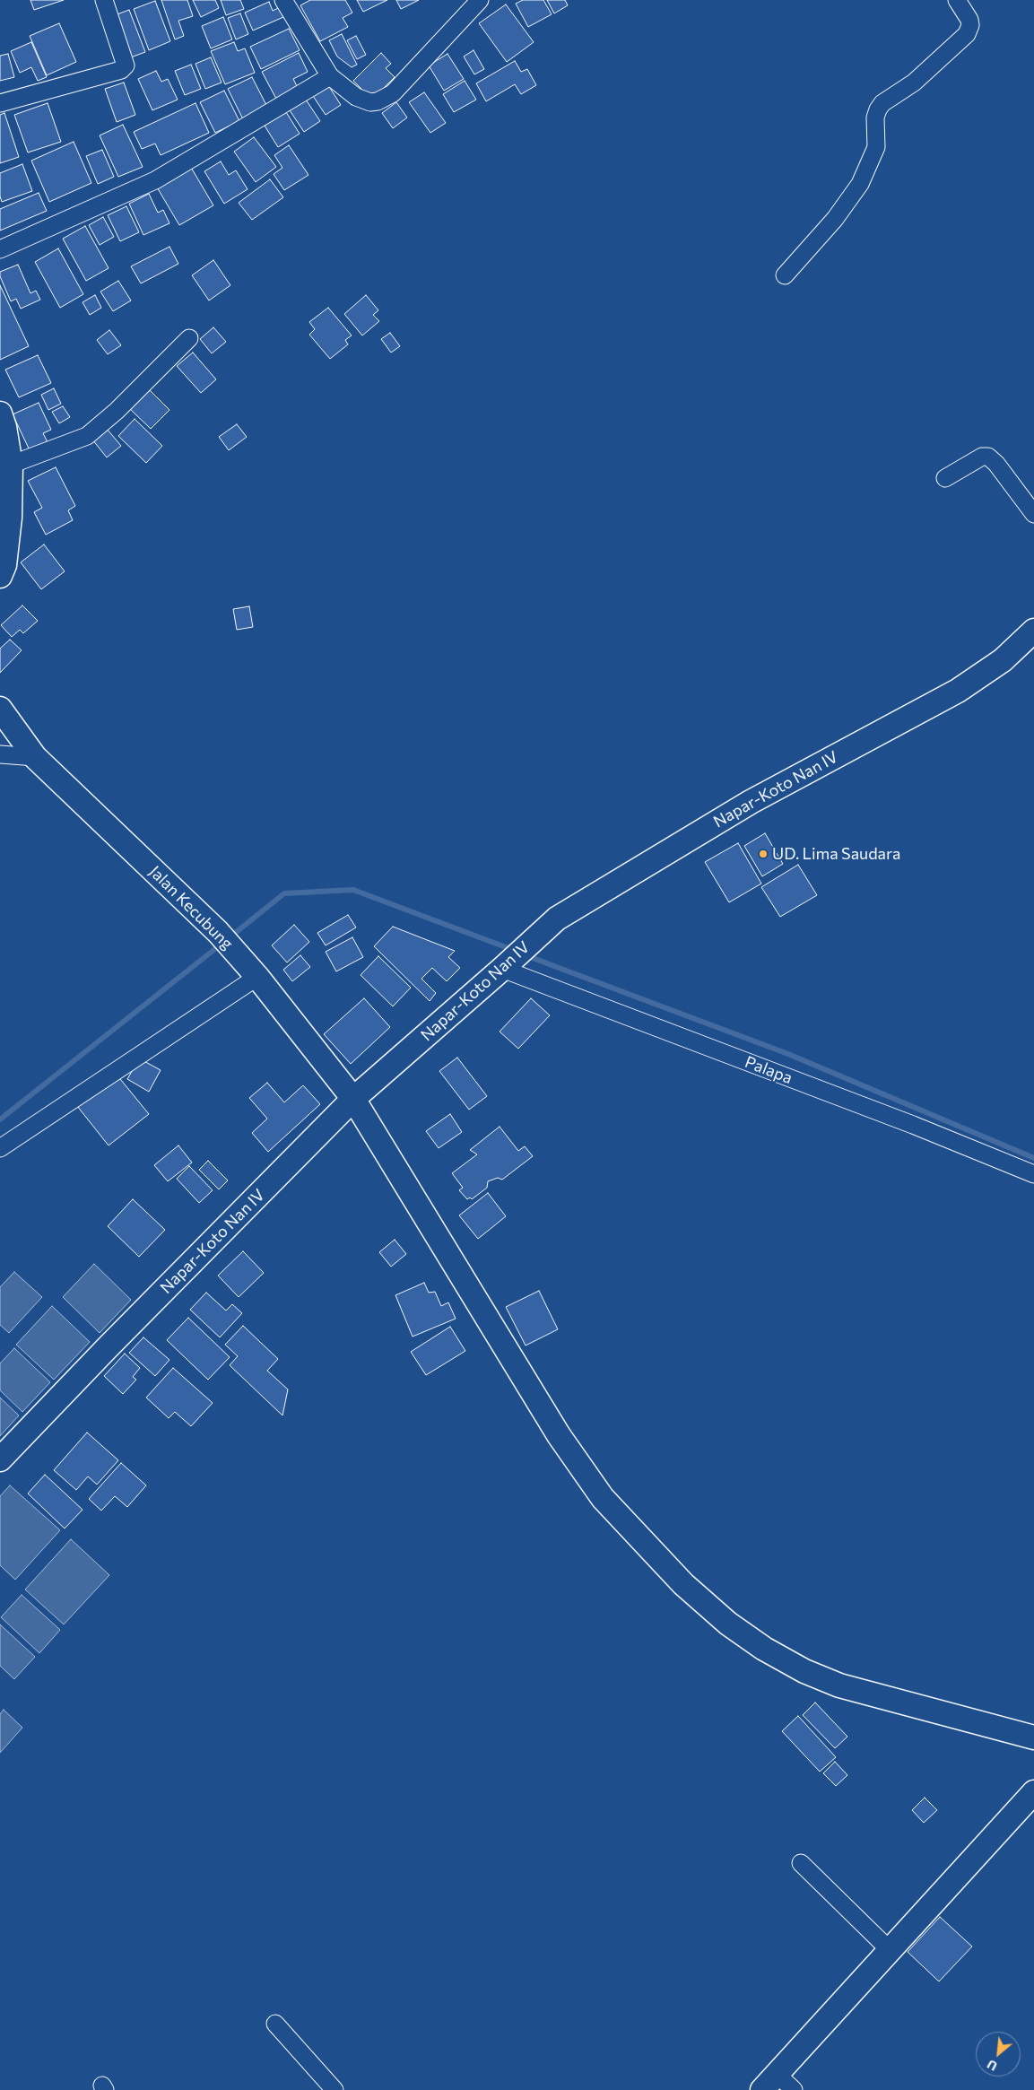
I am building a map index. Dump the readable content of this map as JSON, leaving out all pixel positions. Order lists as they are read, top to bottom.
{
  "streets": {
    "street": ["Napar-Koto Nan IV", "Jalan Kecubung", "Palapa"]
  },
  "crossings": [
    ["Napar-Koto Nan IV", "Jalan Kecubung"],
    ["Napar-Koto Nan IV", "Palapa"]
  ],
  "places": ["UD. Lima Saudara"],
  "north": "bottom left"
}
